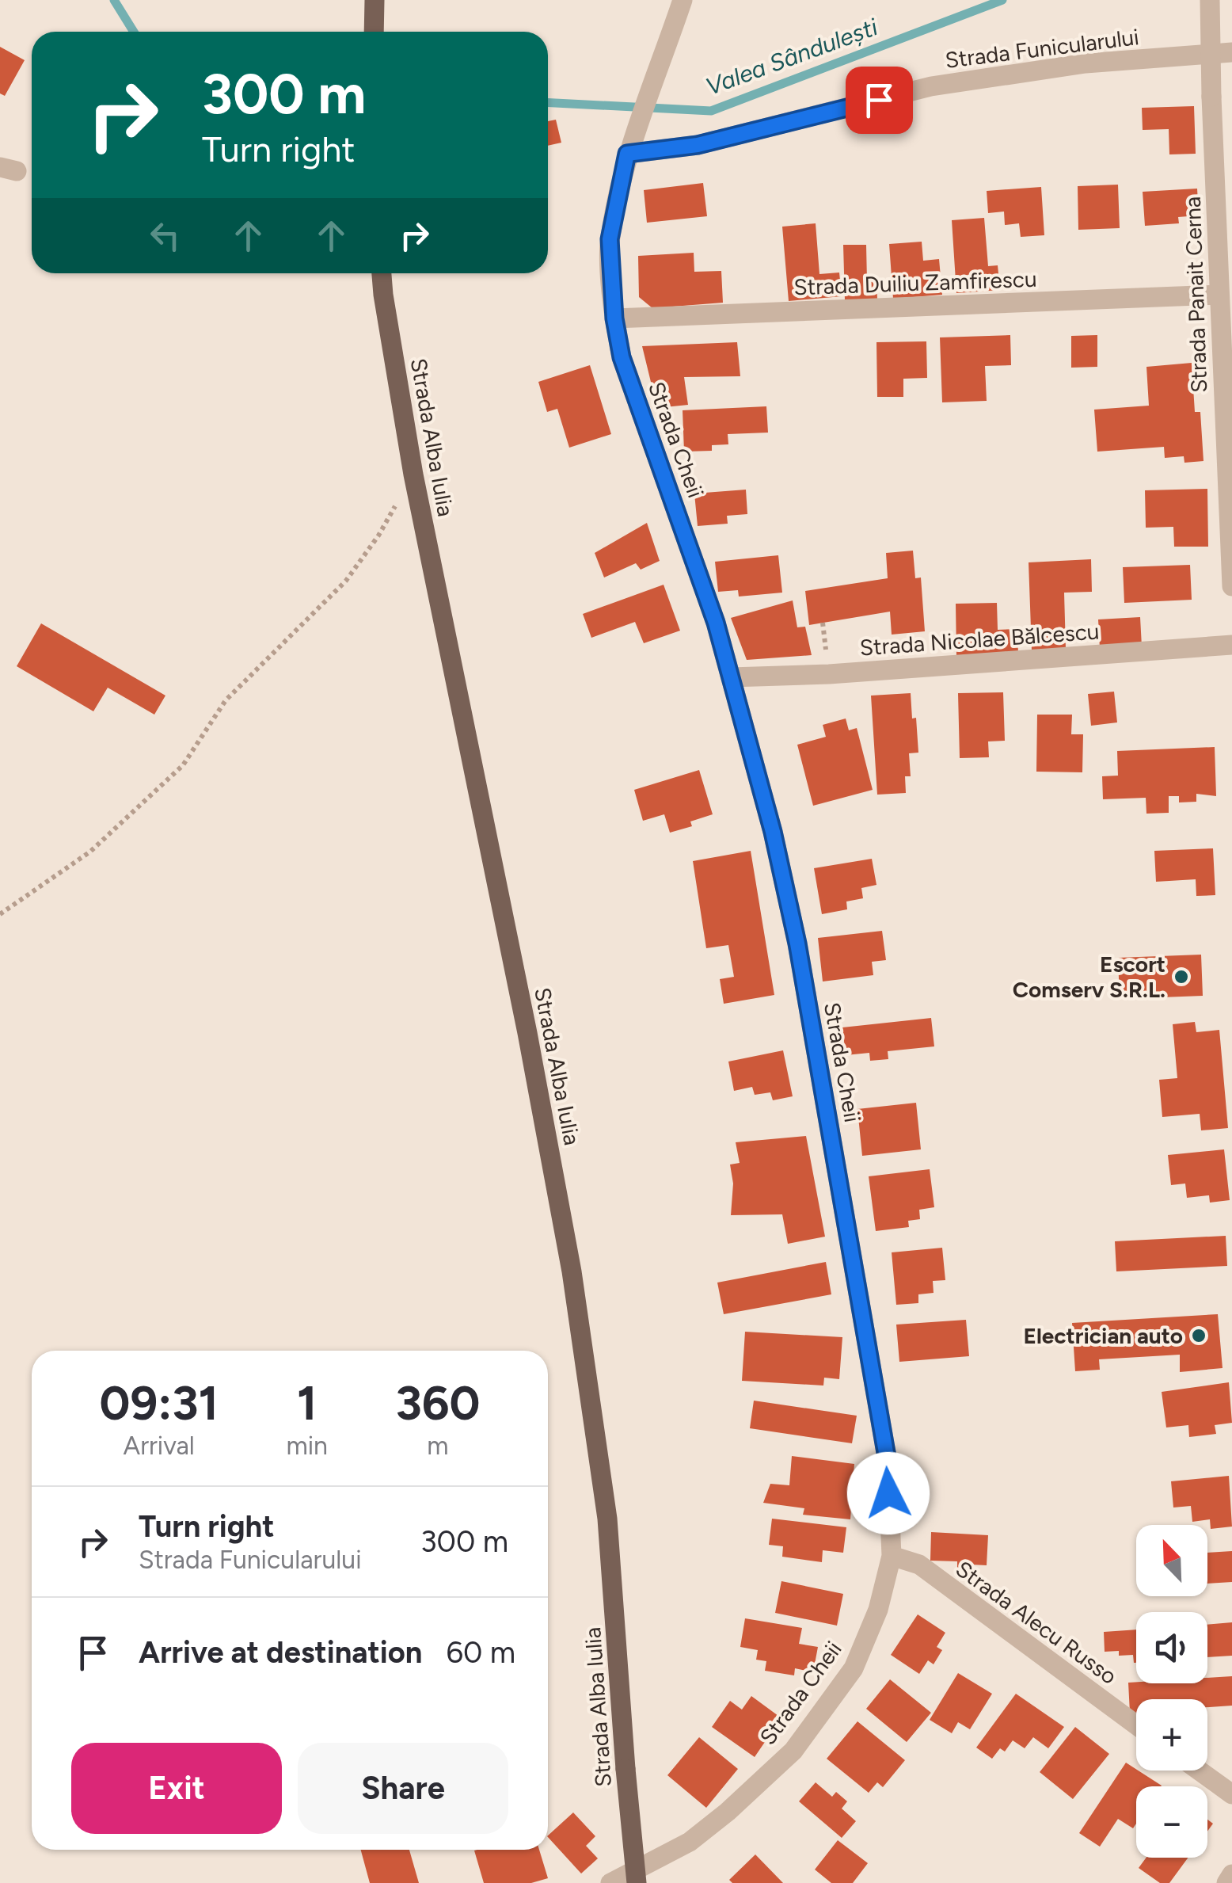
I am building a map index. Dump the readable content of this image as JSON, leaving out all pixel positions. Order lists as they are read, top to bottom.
{
  "streets": {
    "main road": ["Strada Alba Iulia"],
    "street": [
      "Strada Funicularului",
      "Strada Duiliu Zamfirescu",
      "Strada Panait Cerna",
      "Strada Cheii",
      "Strada Nicolae Bălcescu",
      "Strada Alecu Russo"
    ]
  },
  "crossings": [
    ["Strada Funicularului", "Strada Cheii"],
    ["Strada Duiliu Zamfirescu", "Strada Panait Cerna"],
    ["Strada Duiliu Zamfirescu", "Strada Cheii"],
    ["Strada Cheii", "Strada Nicolae Bălcescu"],
    ["Strada Cheii", "Strada Alecu Russo"]
  ],
  "water": ["Valea Sândulești"],
  "places": ["Escort Comserv S.R.L.", "Electrician auto"],
  "north": "top left",
  "page": {
    "turn": ["300 m", "Turn right"],
    "eta": [
      "09:31",
      "Arrival",
      "1",
      "min",
      "360",
      "m"
    ],
    "list": [
      {
        "name": "Turn right",
        "note": "Strada Funicularului",
        "value": "300 m"
      },
      {
        "name": "Arrive at destination",
        "value": "60 m"
      }
    ],
    "map_buttons": ["+", "−"],
    "buttons": ["Exit", "Share"]
  }
}
